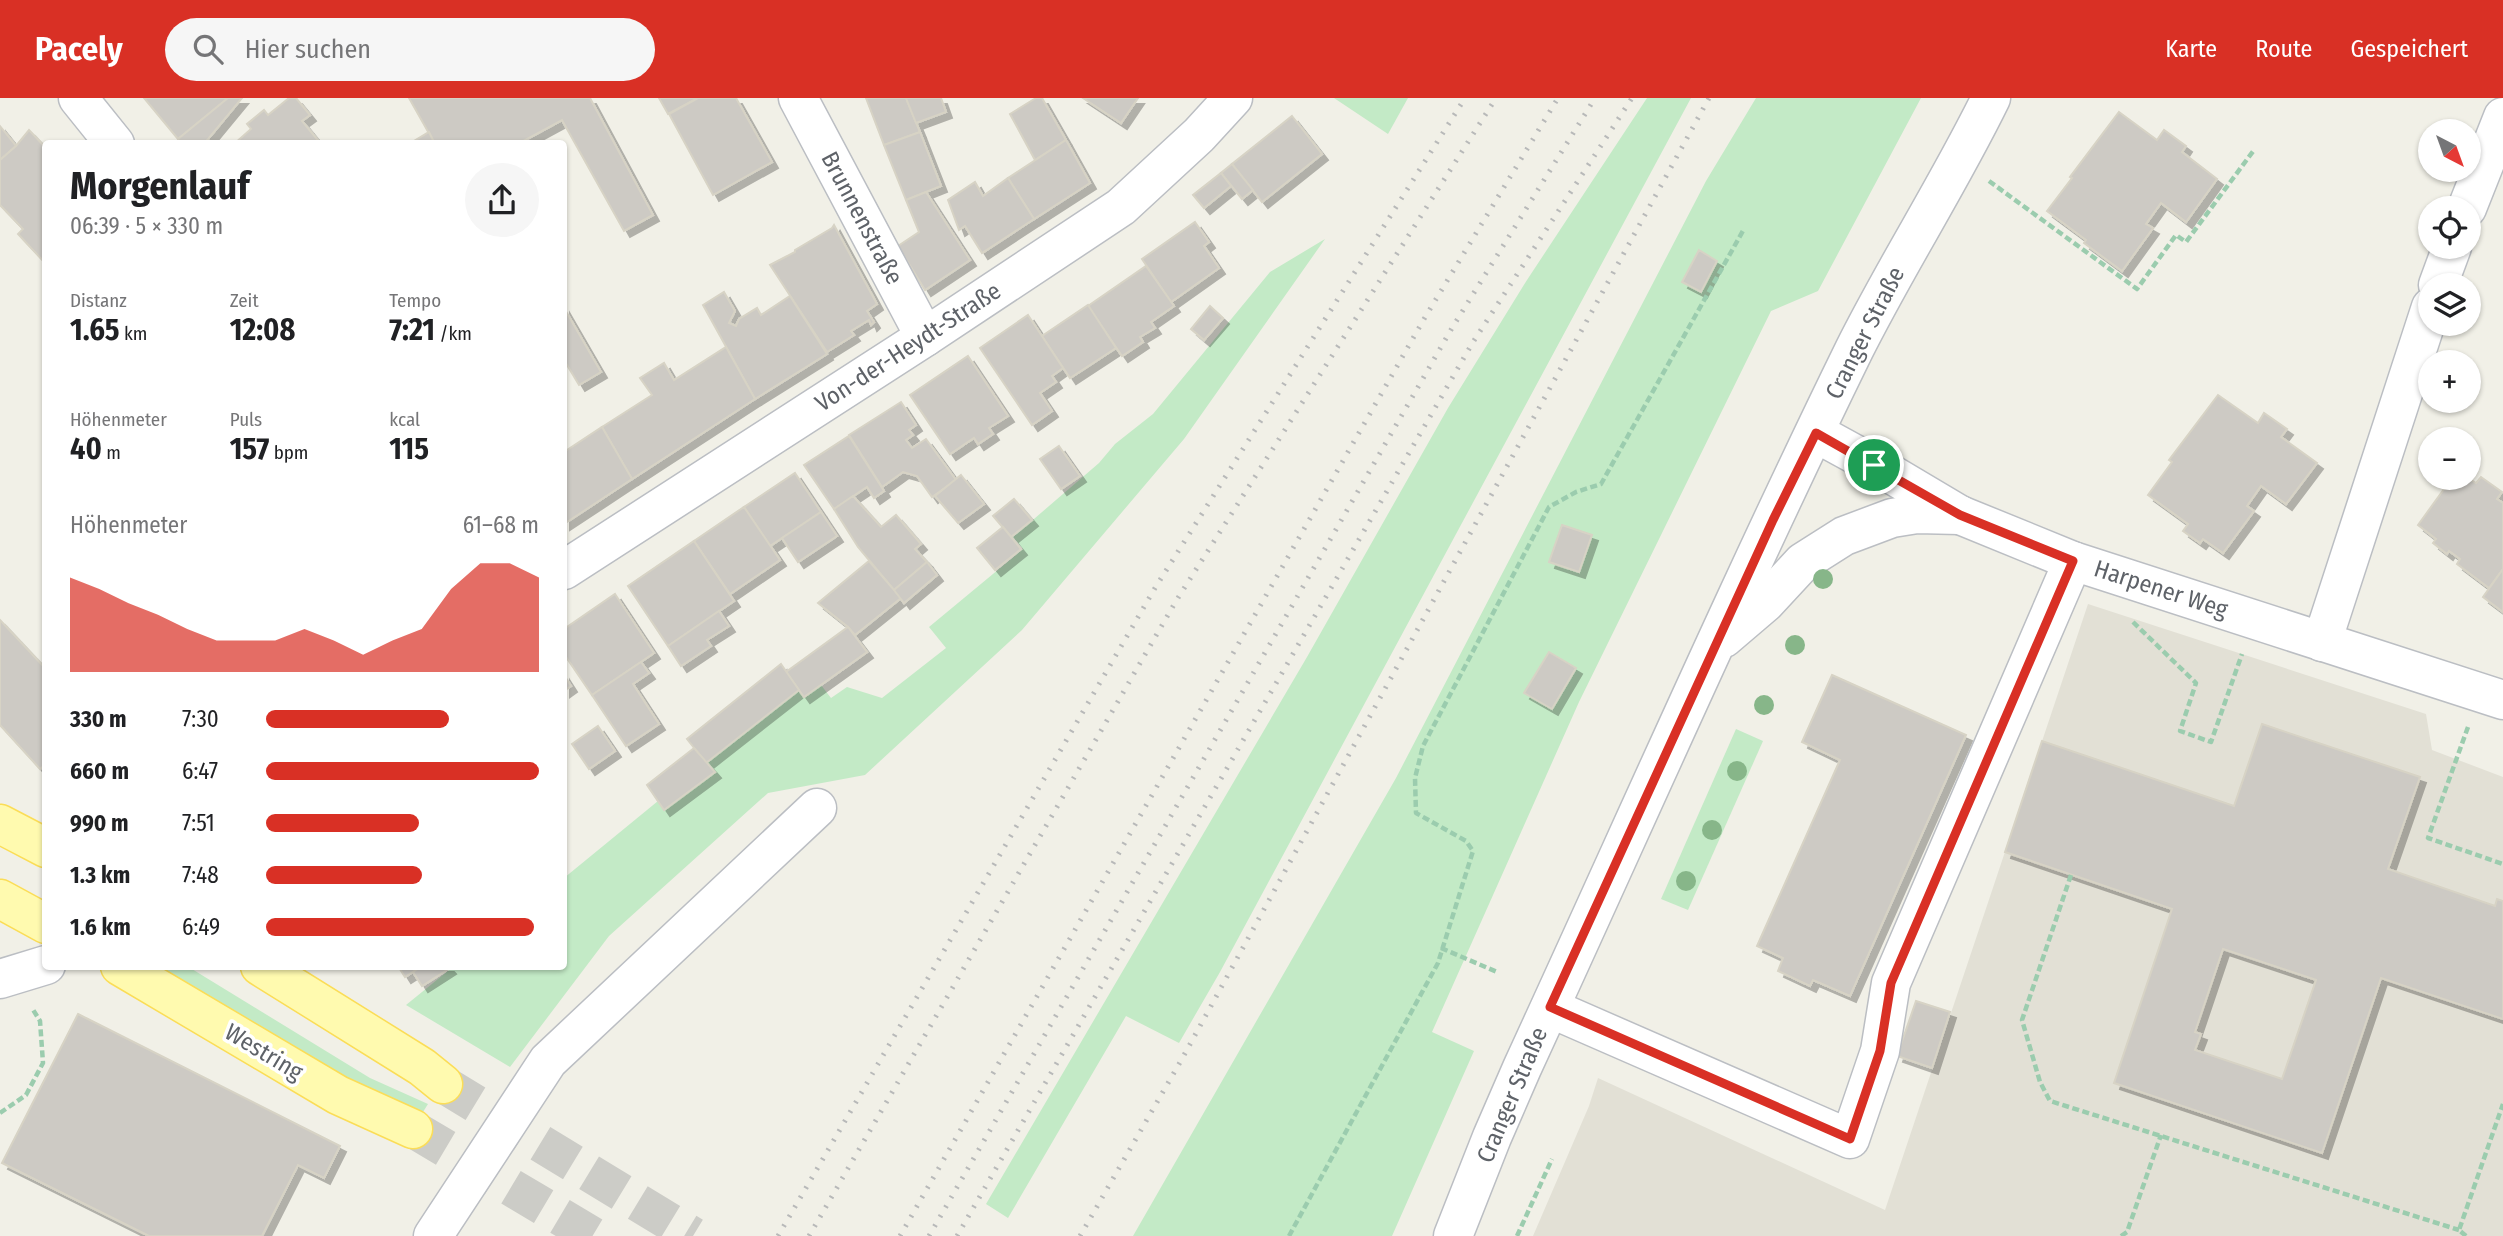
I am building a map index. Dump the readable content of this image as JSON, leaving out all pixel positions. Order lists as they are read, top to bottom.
{
  "streets": {
    "main road": ["Westring"],
    "street": [
      "Brunnenstraße",
      "Cranger Straße",
      "Von-der-Heydt-Straße",
      "Harpener Weg"
    ]
  },
  "crossings": [
    ["Brunnenstraße", "Von-der-Heydt-Straße"],
    ["Cranger Straße", "Harpener Weg"]
  ],
  "north": "bottom right",
  "page": {
    "header": "Pacely",
    "search": "Hier suchen",
    "nav": ["Karte", "Route", "Gespeichert"],
    "map_buttons": ["+", "−"],
    "heading": ["Morgenlauf", "06:39 · 5 × 330 m"],
    "stats": [
      ["Distanz", "1.65 km"],
      ["Zeit", "12:08"],
      ["Tempo", "7:21 /km"],
      ["Höhenmeter", "40 m"],
      ["Puls", "157 bpm"],
      ["kcal", "115"]
    ],
    "chart": ["Höhenmeter", "61–68 m"],
    "list": [
      {
        "name": "330 m",
        "note": "7:30"
      },
      {
        "name": "660 m",
        "note": "6:47"
      },
      {
        "name": "990 m",
        "note": "7:51"
      },
      {
        "name": "1.3 km",
        "note": "7:48"
      },
      {
        "name": "1.6 km",
        "note": "6:49"
      }
    ]
  }
}
